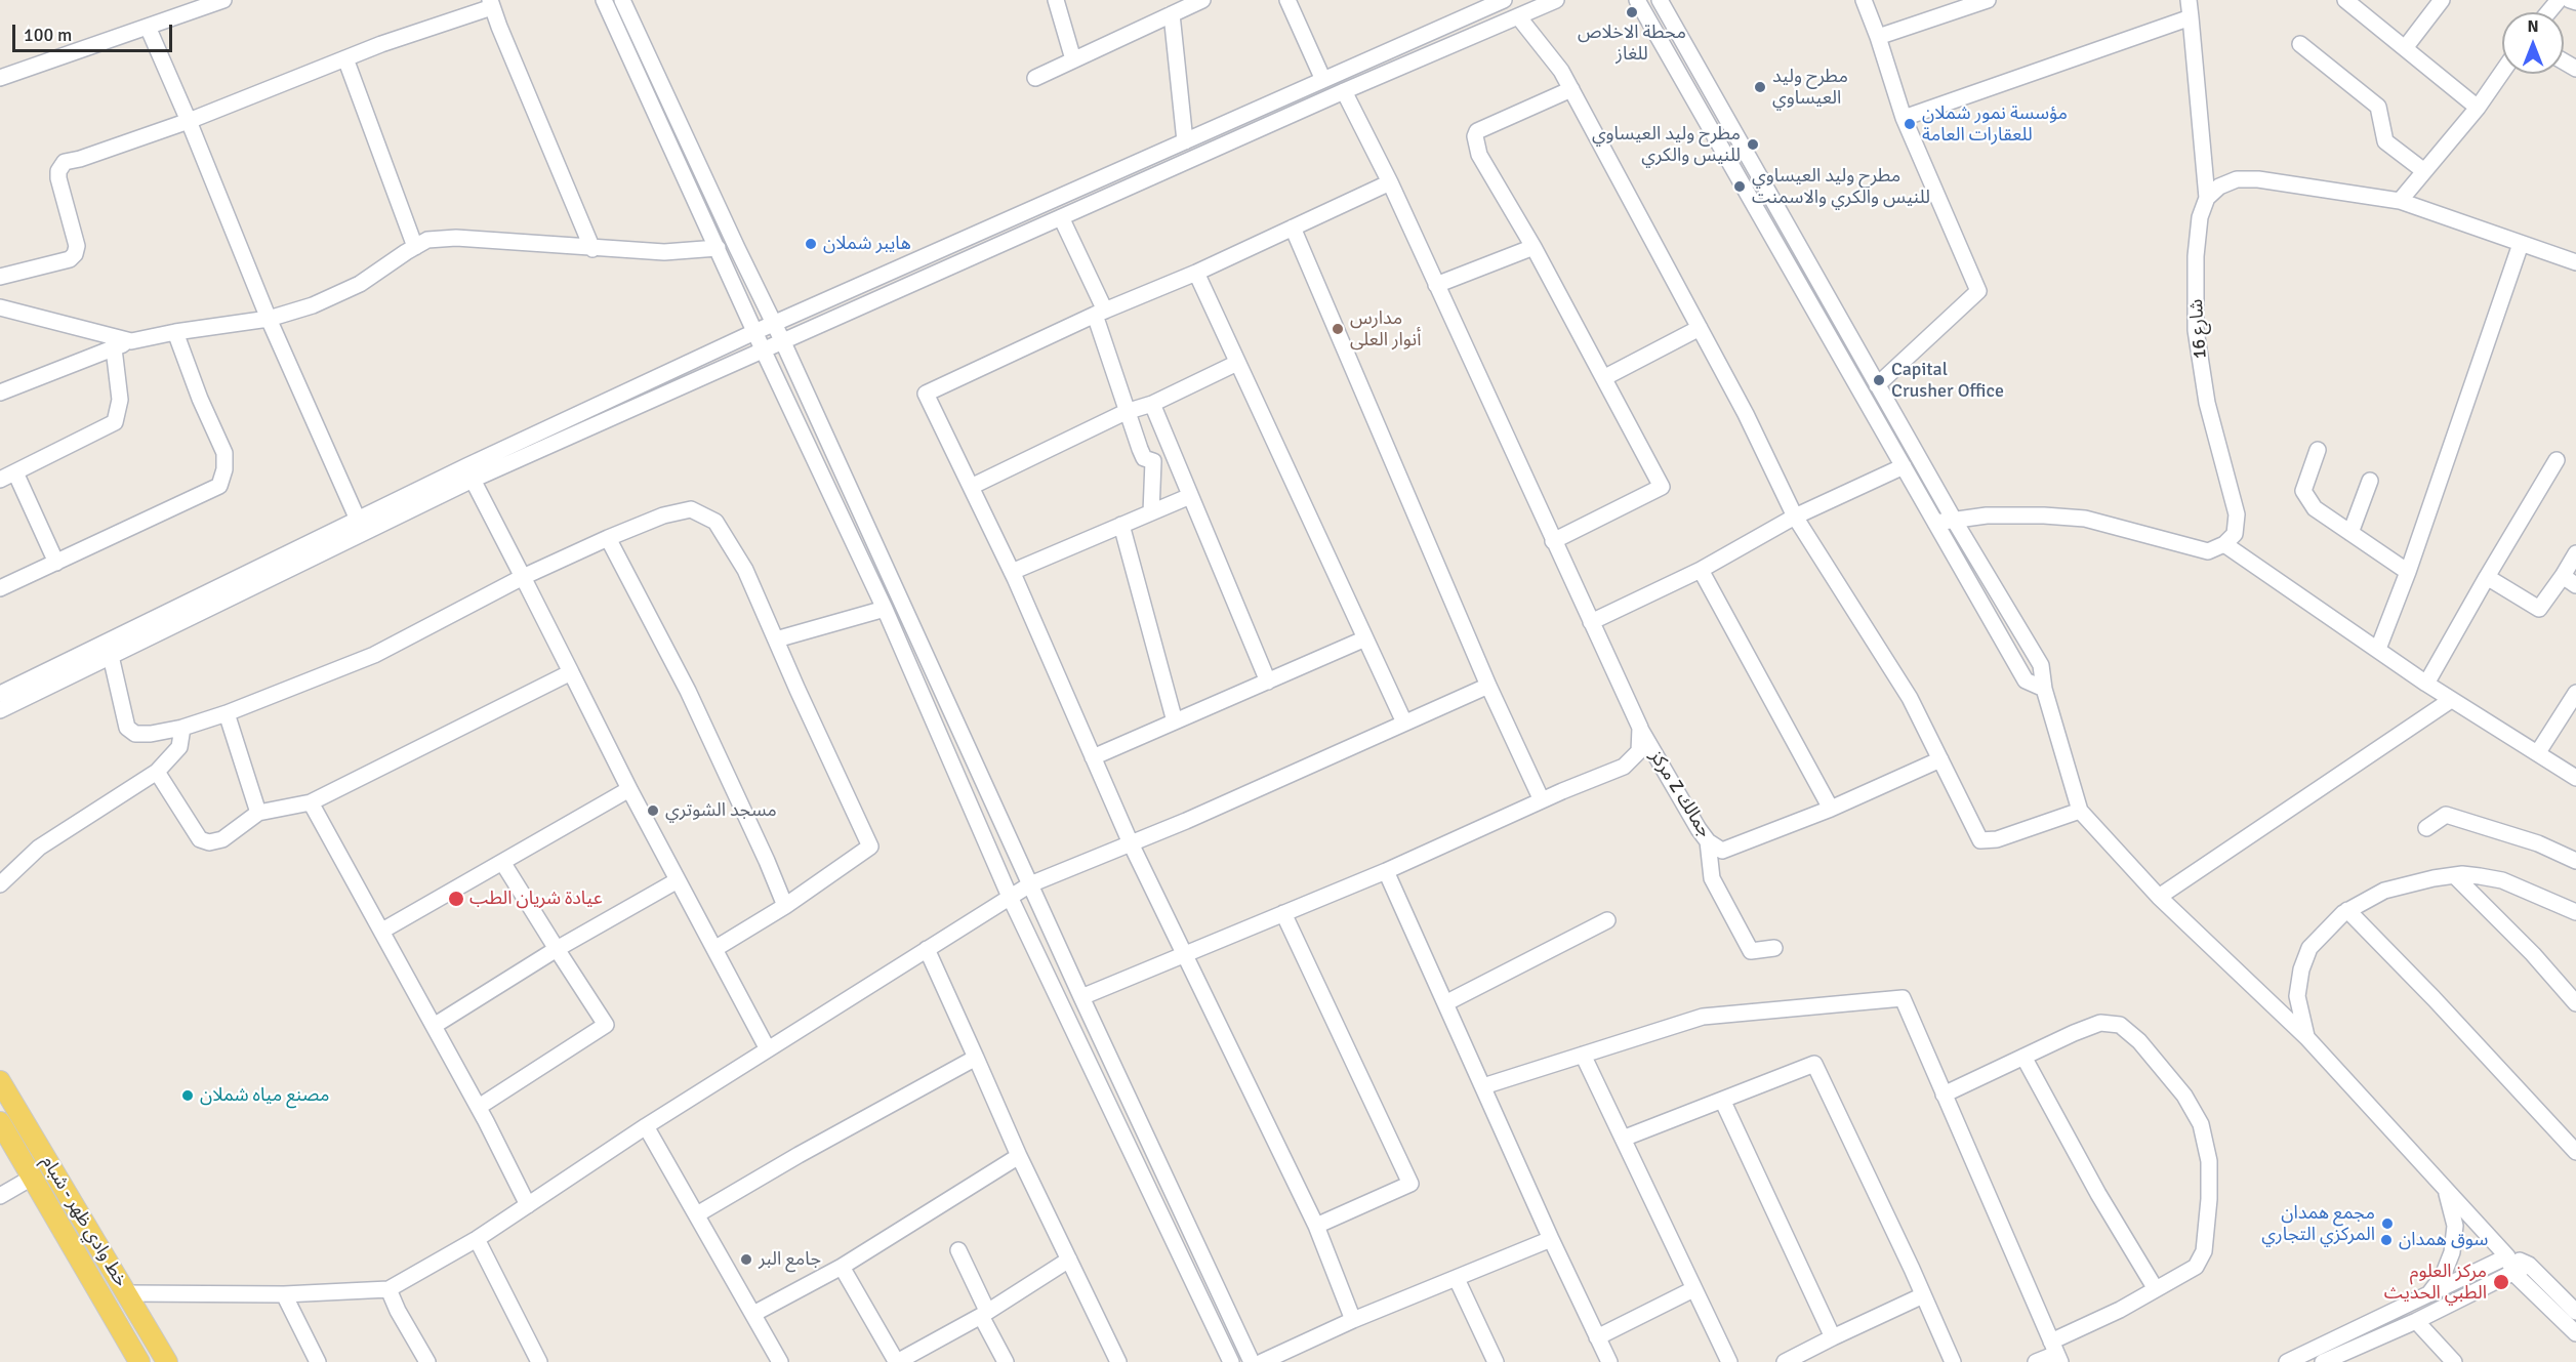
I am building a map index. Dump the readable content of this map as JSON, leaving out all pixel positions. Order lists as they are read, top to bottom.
{
  "streets": {
    "main road": ["خط وادي ظهر - شبام"],
    "street": ["شارع 16", "مركز Z جمالك"]
  },
  "places": [
    "محطة الاخلاص للغاز",
    "مطرح وليد العيساوي",
    "مؤسسة نمور شملان للعقارات العامة",
    "مطرح وليد العيساوي للنيس والكري",
    "مطرح وليد العيساوي للنيس والكري والاسمنت",
    "هايبر شملان",
    "مدارس أنوار العلى",
    "Capital Crusher Office",
    "مسجد الشوتري",
    "عيادة شريان الطب",
    "مصنع مياه شملان",
    "مجمع همدان المركزي التجاري",
    "سوق همدان",
    "جامع البر",
    "مركز العلوم الطبي الحديث"
  ],
  "scale_bar": "100 m",
  "north": "top"
}
